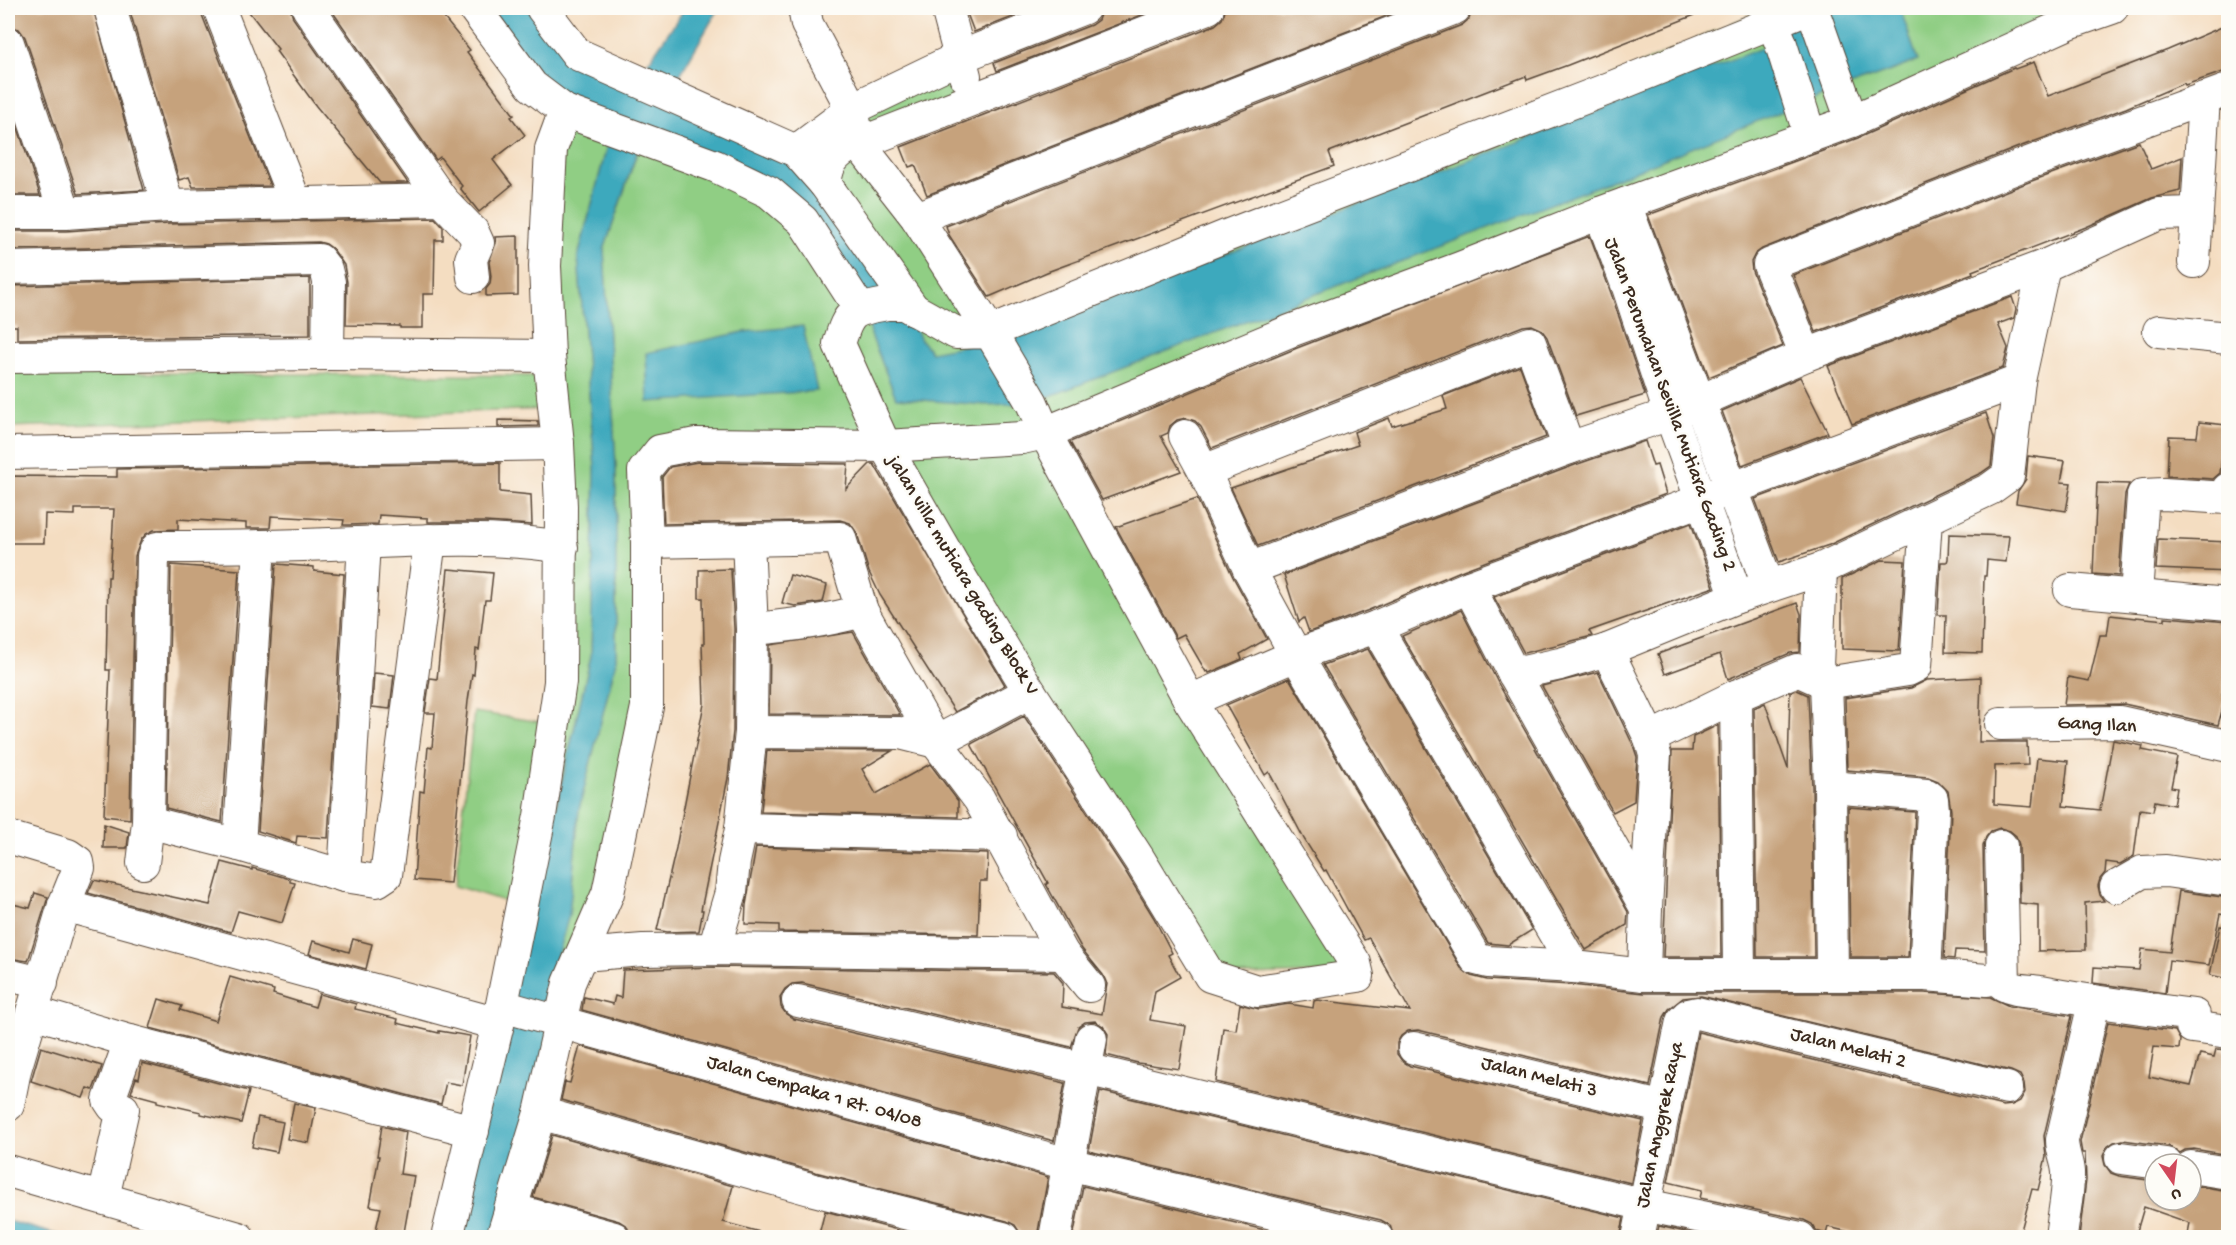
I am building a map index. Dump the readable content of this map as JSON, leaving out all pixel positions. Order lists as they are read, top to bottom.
{
  "streets": {
    "street": [
      "Jalan Perumahan Sevilla Mutiara Gading 2",
      "jalan villa mutiara gading Block V",
      "Gang Ilan",
      "Jalan Melati 2",
      "Jalan Melati 3",
      "Jalan Cempaka 1 Rt. 04/08",
      "Jalan Anggrek Raya"
    ]
  },
  "crossings": [
    ["jalan villa mutiara gading Block V", "Jalan Cempaka 1 Rt. 04/08"],
    ["Jalan Melati 2", "Jalan Anggrek Raya"],
    ["Jalan Melati 3", "Jalan Anggrek Raya"]
  ],
  "north": "bottom"
}
